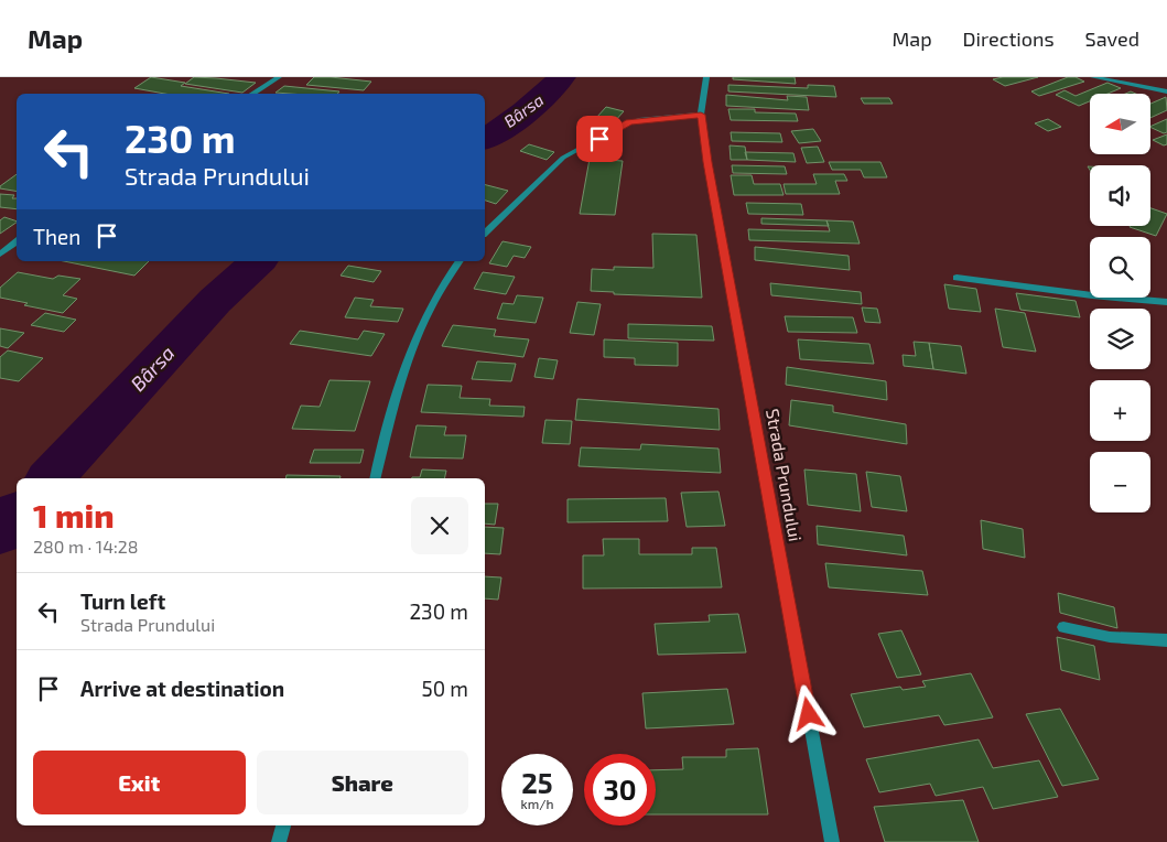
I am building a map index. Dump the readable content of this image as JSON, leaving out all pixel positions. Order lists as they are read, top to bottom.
{
  "streets": {
    "street": ["Strada Prundului"]
  },
  "water": ["Bârsa"],
  "north": "left",
  "page": {
    "header": "Map",
    "nav": ["Map", "Directions", "Saved"],
    "map_buttons": ["+", "−"],
    "turn": ["230 m", "Strada Prundului"],
    "then": "Then",
    "heading": ["1 min", "280 m · 14:28"],
    "list": [
      {
        "name": "Turn left",
        "note": "Strada Prundului",
        "value": "230 m"
      },
      {
        "name": "Arrive at destination",
        "value": "50 m"
      }
    ],
    "buttons": ["Exit", "Share"],
    "speed": "25 km/h",
    "limit": "30"
  }
}
